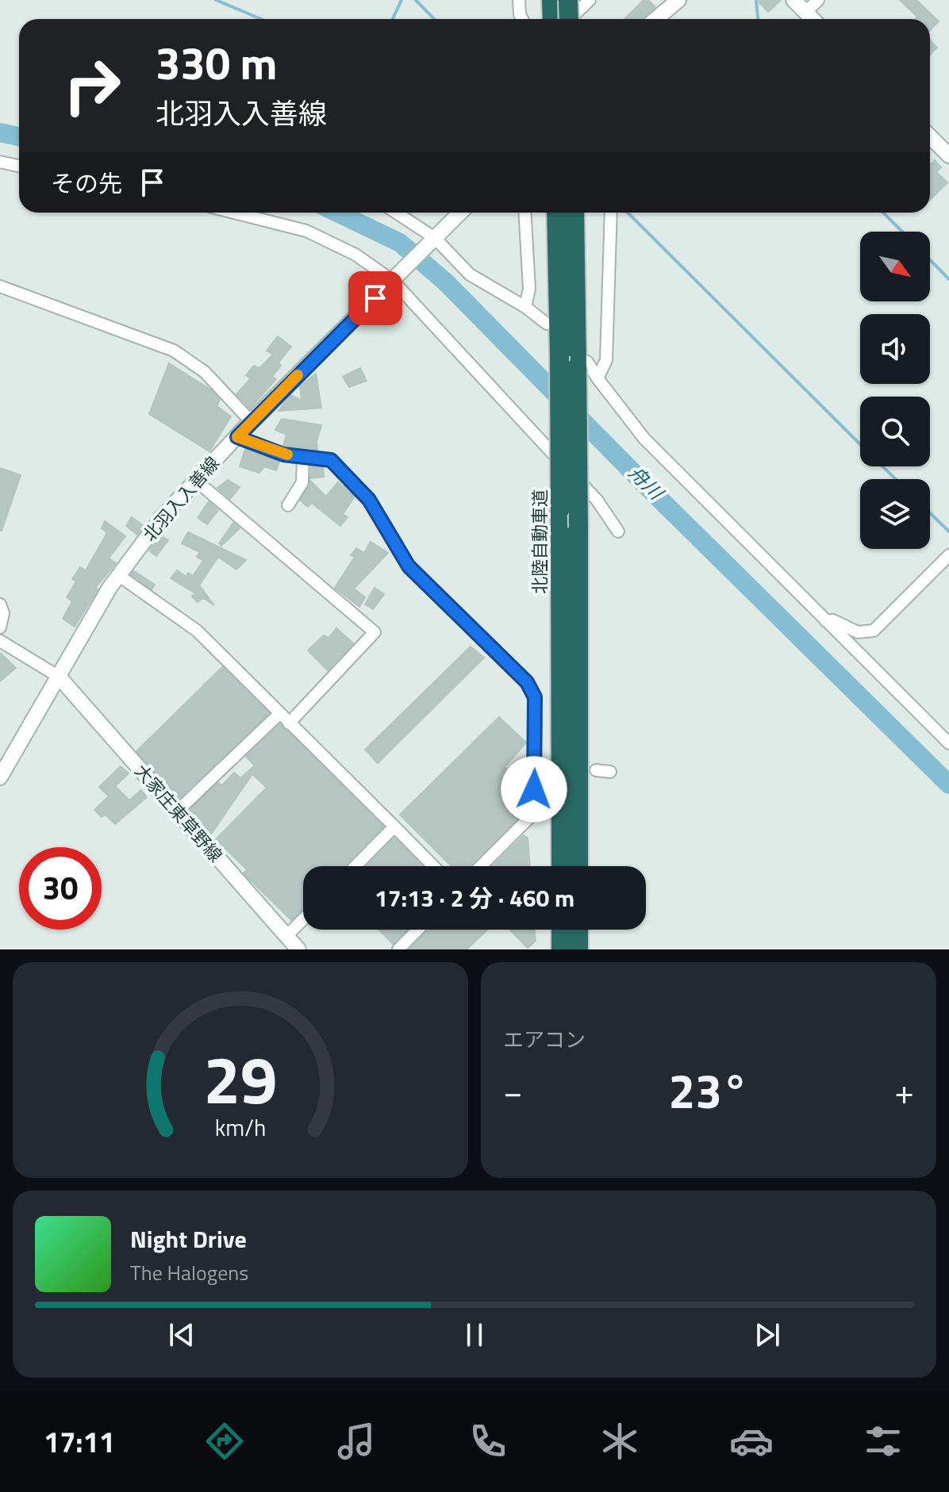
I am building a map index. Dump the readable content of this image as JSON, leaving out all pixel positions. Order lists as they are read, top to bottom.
{
  "streets": {
    "highway": ["北陸自動車道"],
    "main road": ["北羽入入善線", "大家庄東草野線"]
  },
  "crossings": [
    ["北羽入入善線", "大家庄東草野線"]
  ],
  "water": ["舟川"],
  "north": "bottom right",
  "page": {
    "turn": ["330 m", "北羽入入善線"],
    "then": "その先",
    "limit": "30",
    "trip": "17:13 · 2 分 · 460 m",
    "tile": "エアコン",
    "heat": ["−", "23°", "+"],
    "song": ["Night Drive", "The Halogens"],
    "tabs": "17:11",
    "gauge": ["29", "km/h"]
  }
}
